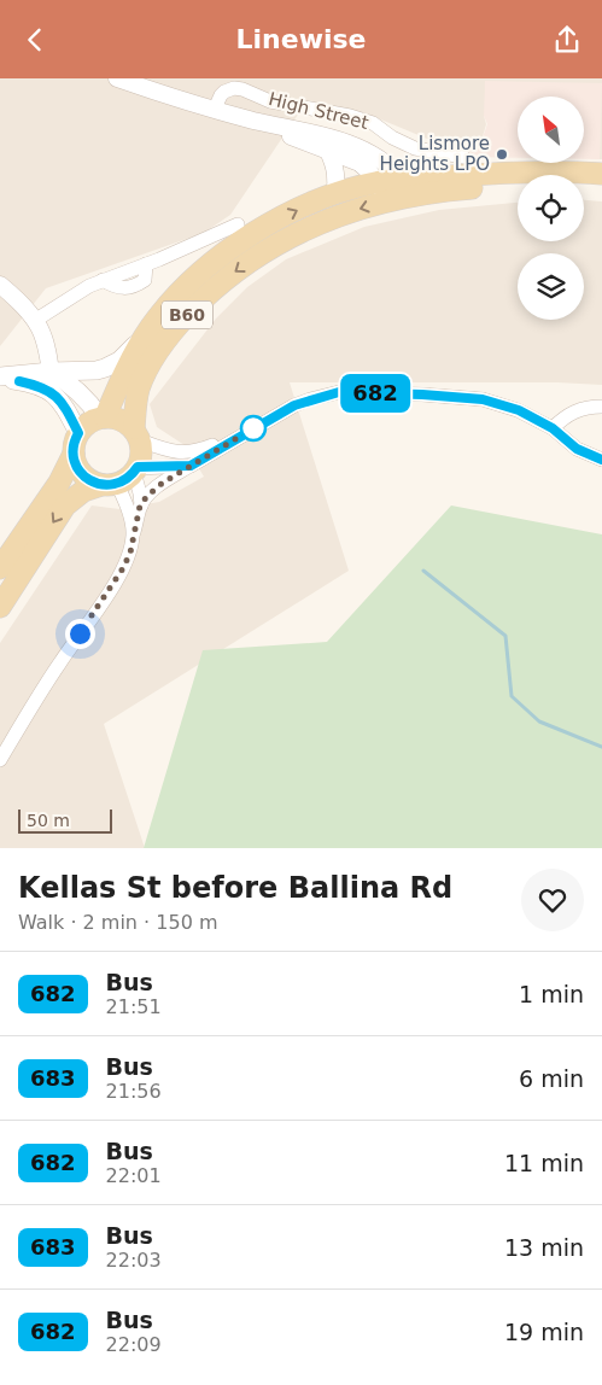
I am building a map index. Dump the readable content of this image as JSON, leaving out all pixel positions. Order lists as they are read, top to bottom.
{
  "streets": {
    "main road": ["B60"],
    "street": ["High Street"]
  },
  "places": ["Lismore Heights LPO"],
  "lines": ["bus line 682"],
  "scale_bar": "50 m",
  "north": "top left",
  "page": {
    "header": "Linewise",
    "on_map": "682",
    "scale": "50 m",
    "heading": ["Kellas St before Ballina Rd", "Walk · 2 min · 150 m"],
    "list": [
      {
        "mark": "682",
        "name": "Bus",
        "note": "21:51",
        "value": "1 min"
      },
      {
        "mark": "683",
        "name": "Bus",
        "note": "21:56",
        "value": "6 min"
      },
      {
        "mark": "682",
        "name": "Bus",
        "note": "22:01",
        "value": "11 min"
      },
      {
        "mark": "683",
        "name": "Bus",
        "note": "22:03",
        "value": "13 min"
      },
      {
        "mark": "682",
        "name": "Bus",
        "note": "22:09",
        "value": "19 min"
      }
    ]
  }
}
